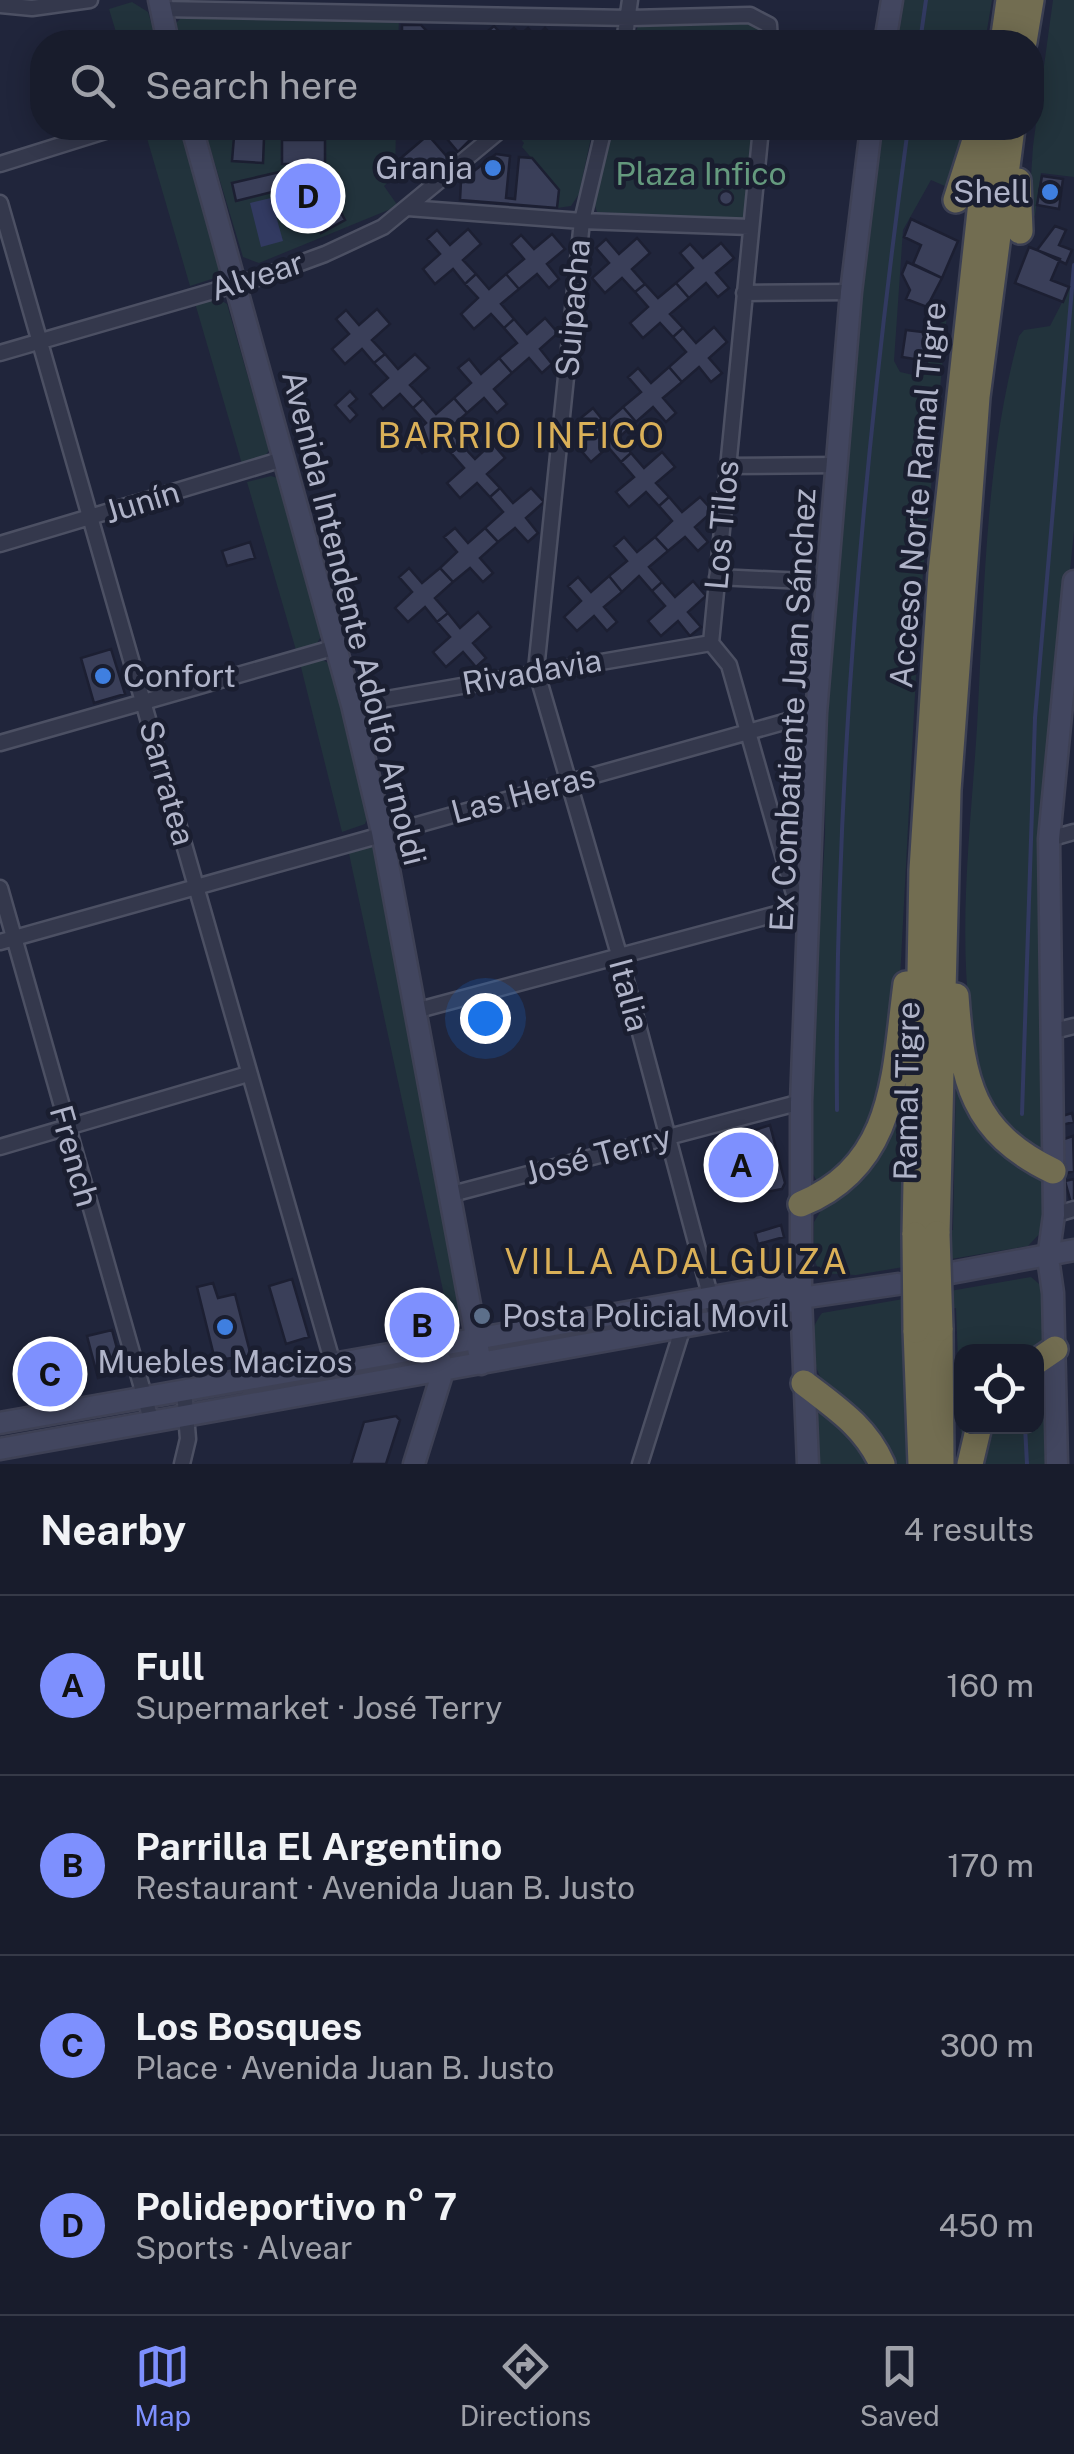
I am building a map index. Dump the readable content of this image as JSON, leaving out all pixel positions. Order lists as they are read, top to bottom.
{
  "streets": {
    "highway": ["Acceso Norte Ramal Tigre", "Ramal Tigre"],
    "main road": ["Avenida Intendente Adolfo Arnoldi", "Ex Combatiente Juan Sánchez"],
    "street": [
      "Alvear",
      "Suipacha",
      "Junín",
      "Los Tilos",
      "Rivadavia",
      "Sarratea",
      "Las Heras",
      "Italia",
      "José Terry",
      "French"
    ]
  },
  "crossings": [
    ["Alvear", "Avenida Intendente Adolfo Arnoldi"],
    ["Alvear", "Sarratea"],
    ["Suipacha", "Rivadavia"],
    ["Suipacha", "Italia"],
    ["Acceso Norte Ramal Tigre", "Ramal Tigre"],
    ["Junín", "Avenida Intendente Adolfo Arnoldi"],
    ["Junín", "Sarratea"],
    ["Los Tilos", "Rivadavia"],
    ["Avenida Intendente Adolfo Arnoldi", "Rivadavia"],
    ["Avenida Intendente Adolfo Arnoldi", "Las Heras"],
    ["Avenida Intendente Adolfo Arnoldi", "José Terry"],
    ["Rivadavia", "Italia"],
    ["Ex Combatiente Juan Sánchez", "Las Heras"],
    ["Ex Combatiente Juan Sánchez", "José Terry"],
    ["Sarratea", "Las Heras"],
    ["Las Heras", "Italia"],
    ["Las Heras", "French"],
    ["Italia", "José Terry"]
  ],
  "districts": ["BARRIO INFICO", "VILLA ADALGUIZA"],
  "parks": ["Plaza Infico"],
  "places": [
    "Granja",
    "Shell",
    "Confort",
    "Posta Policial Movil",
    "Muebles Macizos"
  ],
  "page": {
    "search": "Search here",
    "pins": [
      "D",
      "A",
      "B",
      "C"
    ],
    "heading": ["Nearby", "4 results"],
    "list": [
      {
        "mark": "A",
        "name": "Full",
        "note": "Supermarket · José Terry",
        "value": "160 m"
      },
      {
        "mark": "B",
        "name": "Parrilla El Argentino",
        "note": "Restaurant · Avenida Juan B. Justo",
        "value": "170 m"
      },
      {
        "mark": "C",
        "name": "Los Bosques",
        "note": "Place · Avenida Juan B. Justo",
        "value": "300 m"
      },
      {
        "mark": "D",
        "name": "Polideportivo n° 7",
        "note": "Sports · Alvear",
        "value": "450 m"
      }
    ],
    "nav": ["Map", "Directions", "Saved"]
  }
}
